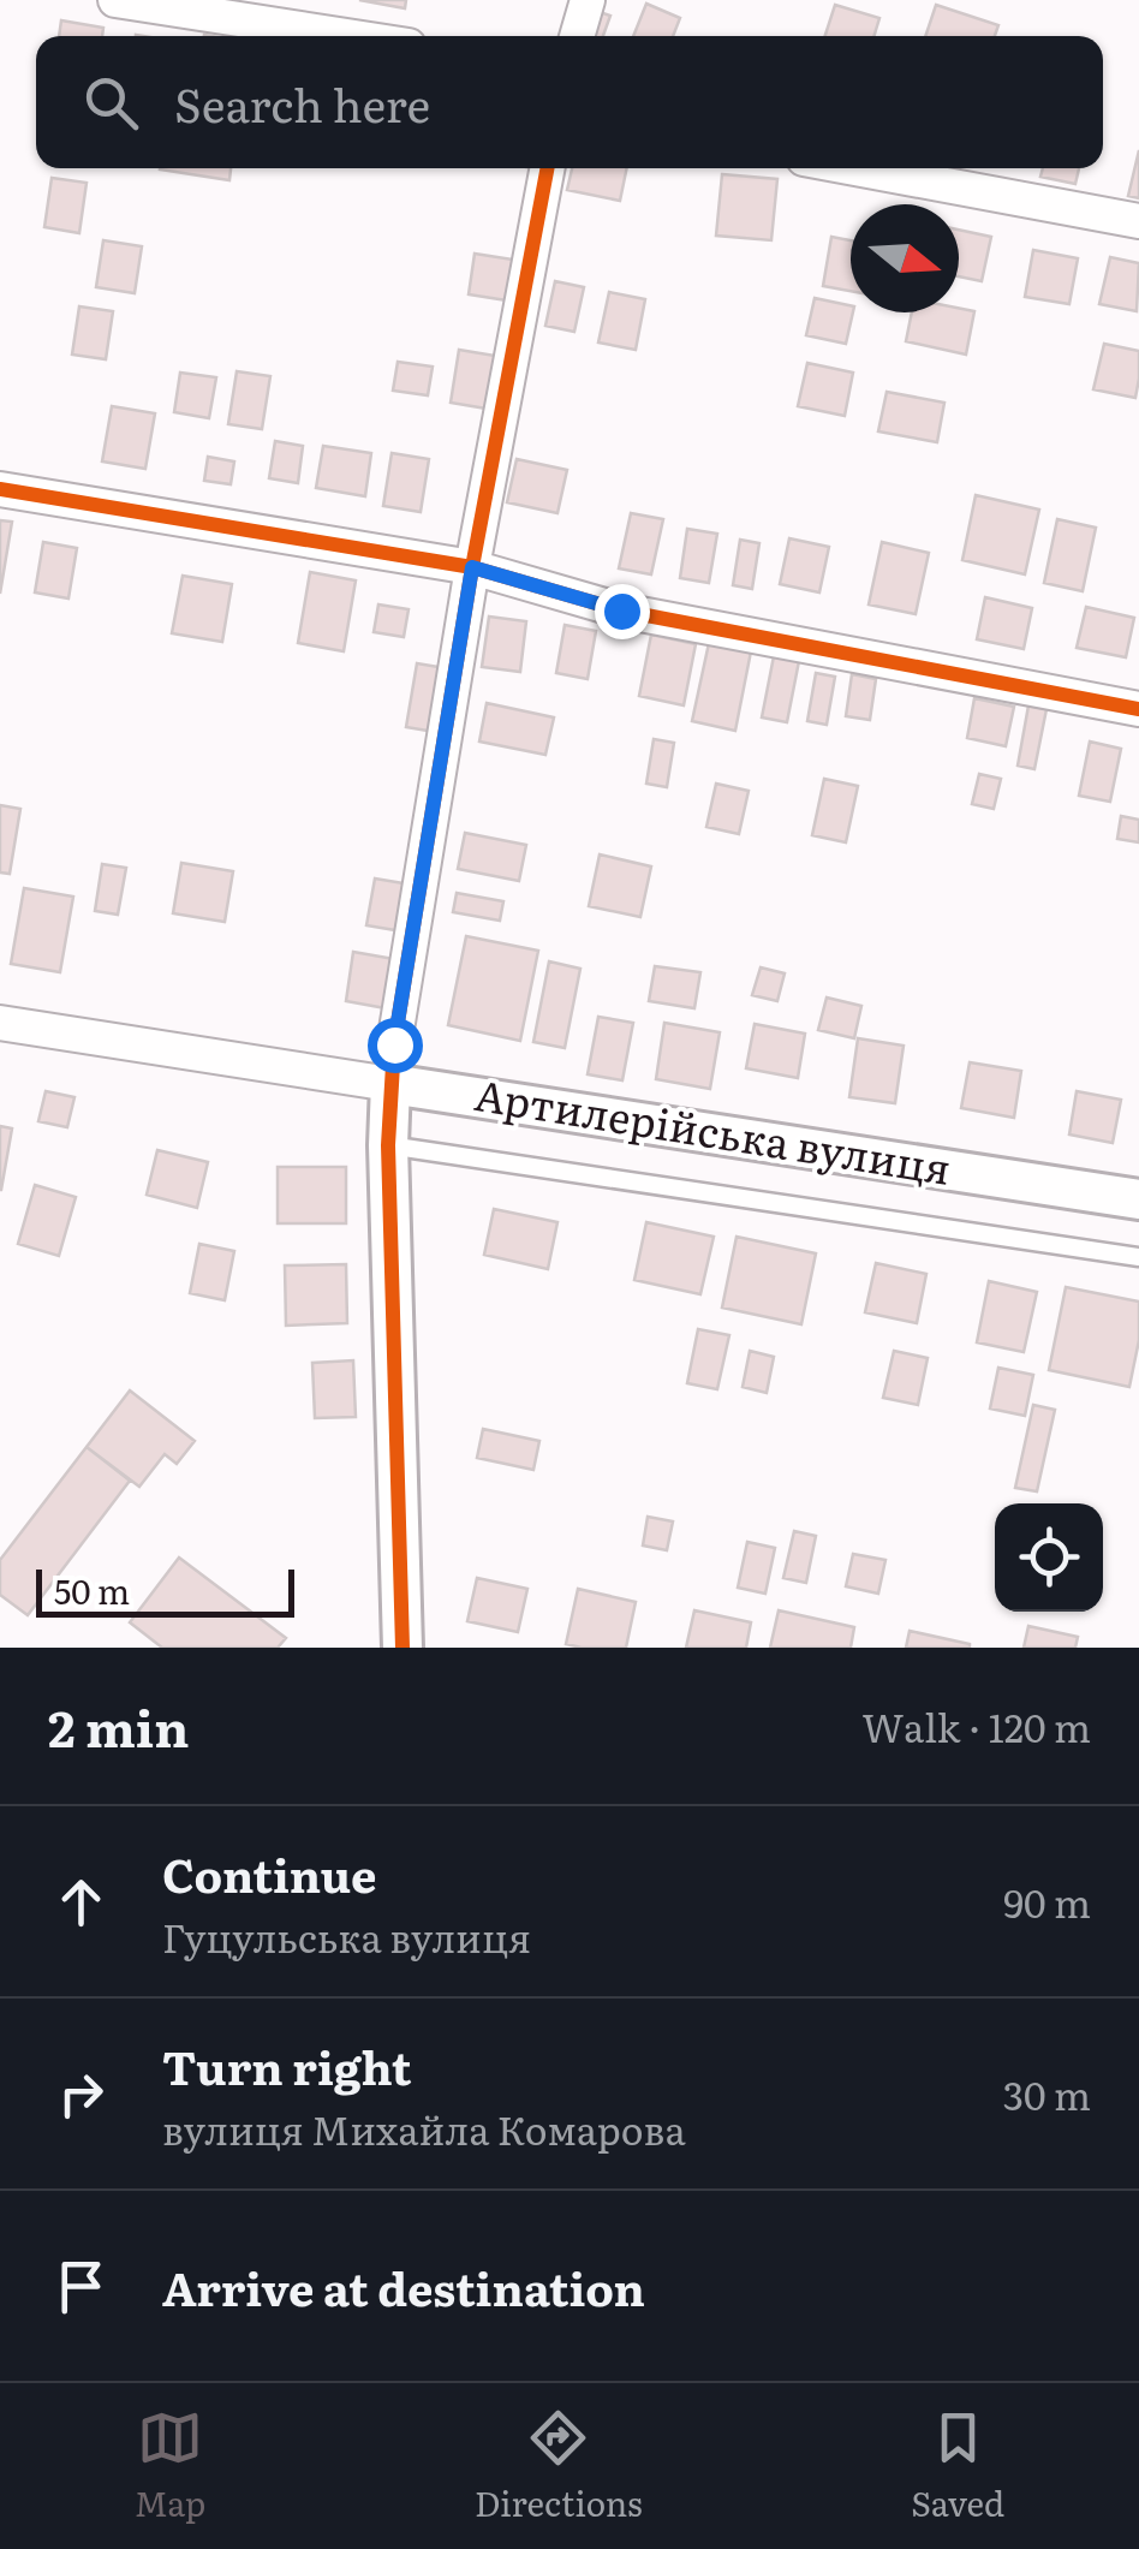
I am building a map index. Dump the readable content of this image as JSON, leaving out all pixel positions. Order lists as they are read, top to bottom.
{
  "streets": {
    "street": ["Артилерійська вулиця"]
  },
  "scale_bar": "50 m",
  "north": "right",
  "page": {
    "search": "Search here",
    "scale": "50 m",
    "heading": ["2 min", "Walk · 120 m"],
    "list": [
      ["Continue", "Гуцульська вулиця", "90 m"],
      ["Turn right", "вулиця Михайла Комарова", "30 m"],
      "Arrive at destination"
    ],
    "nav": ["Map", "Directions", "Saved"]
  }
}
